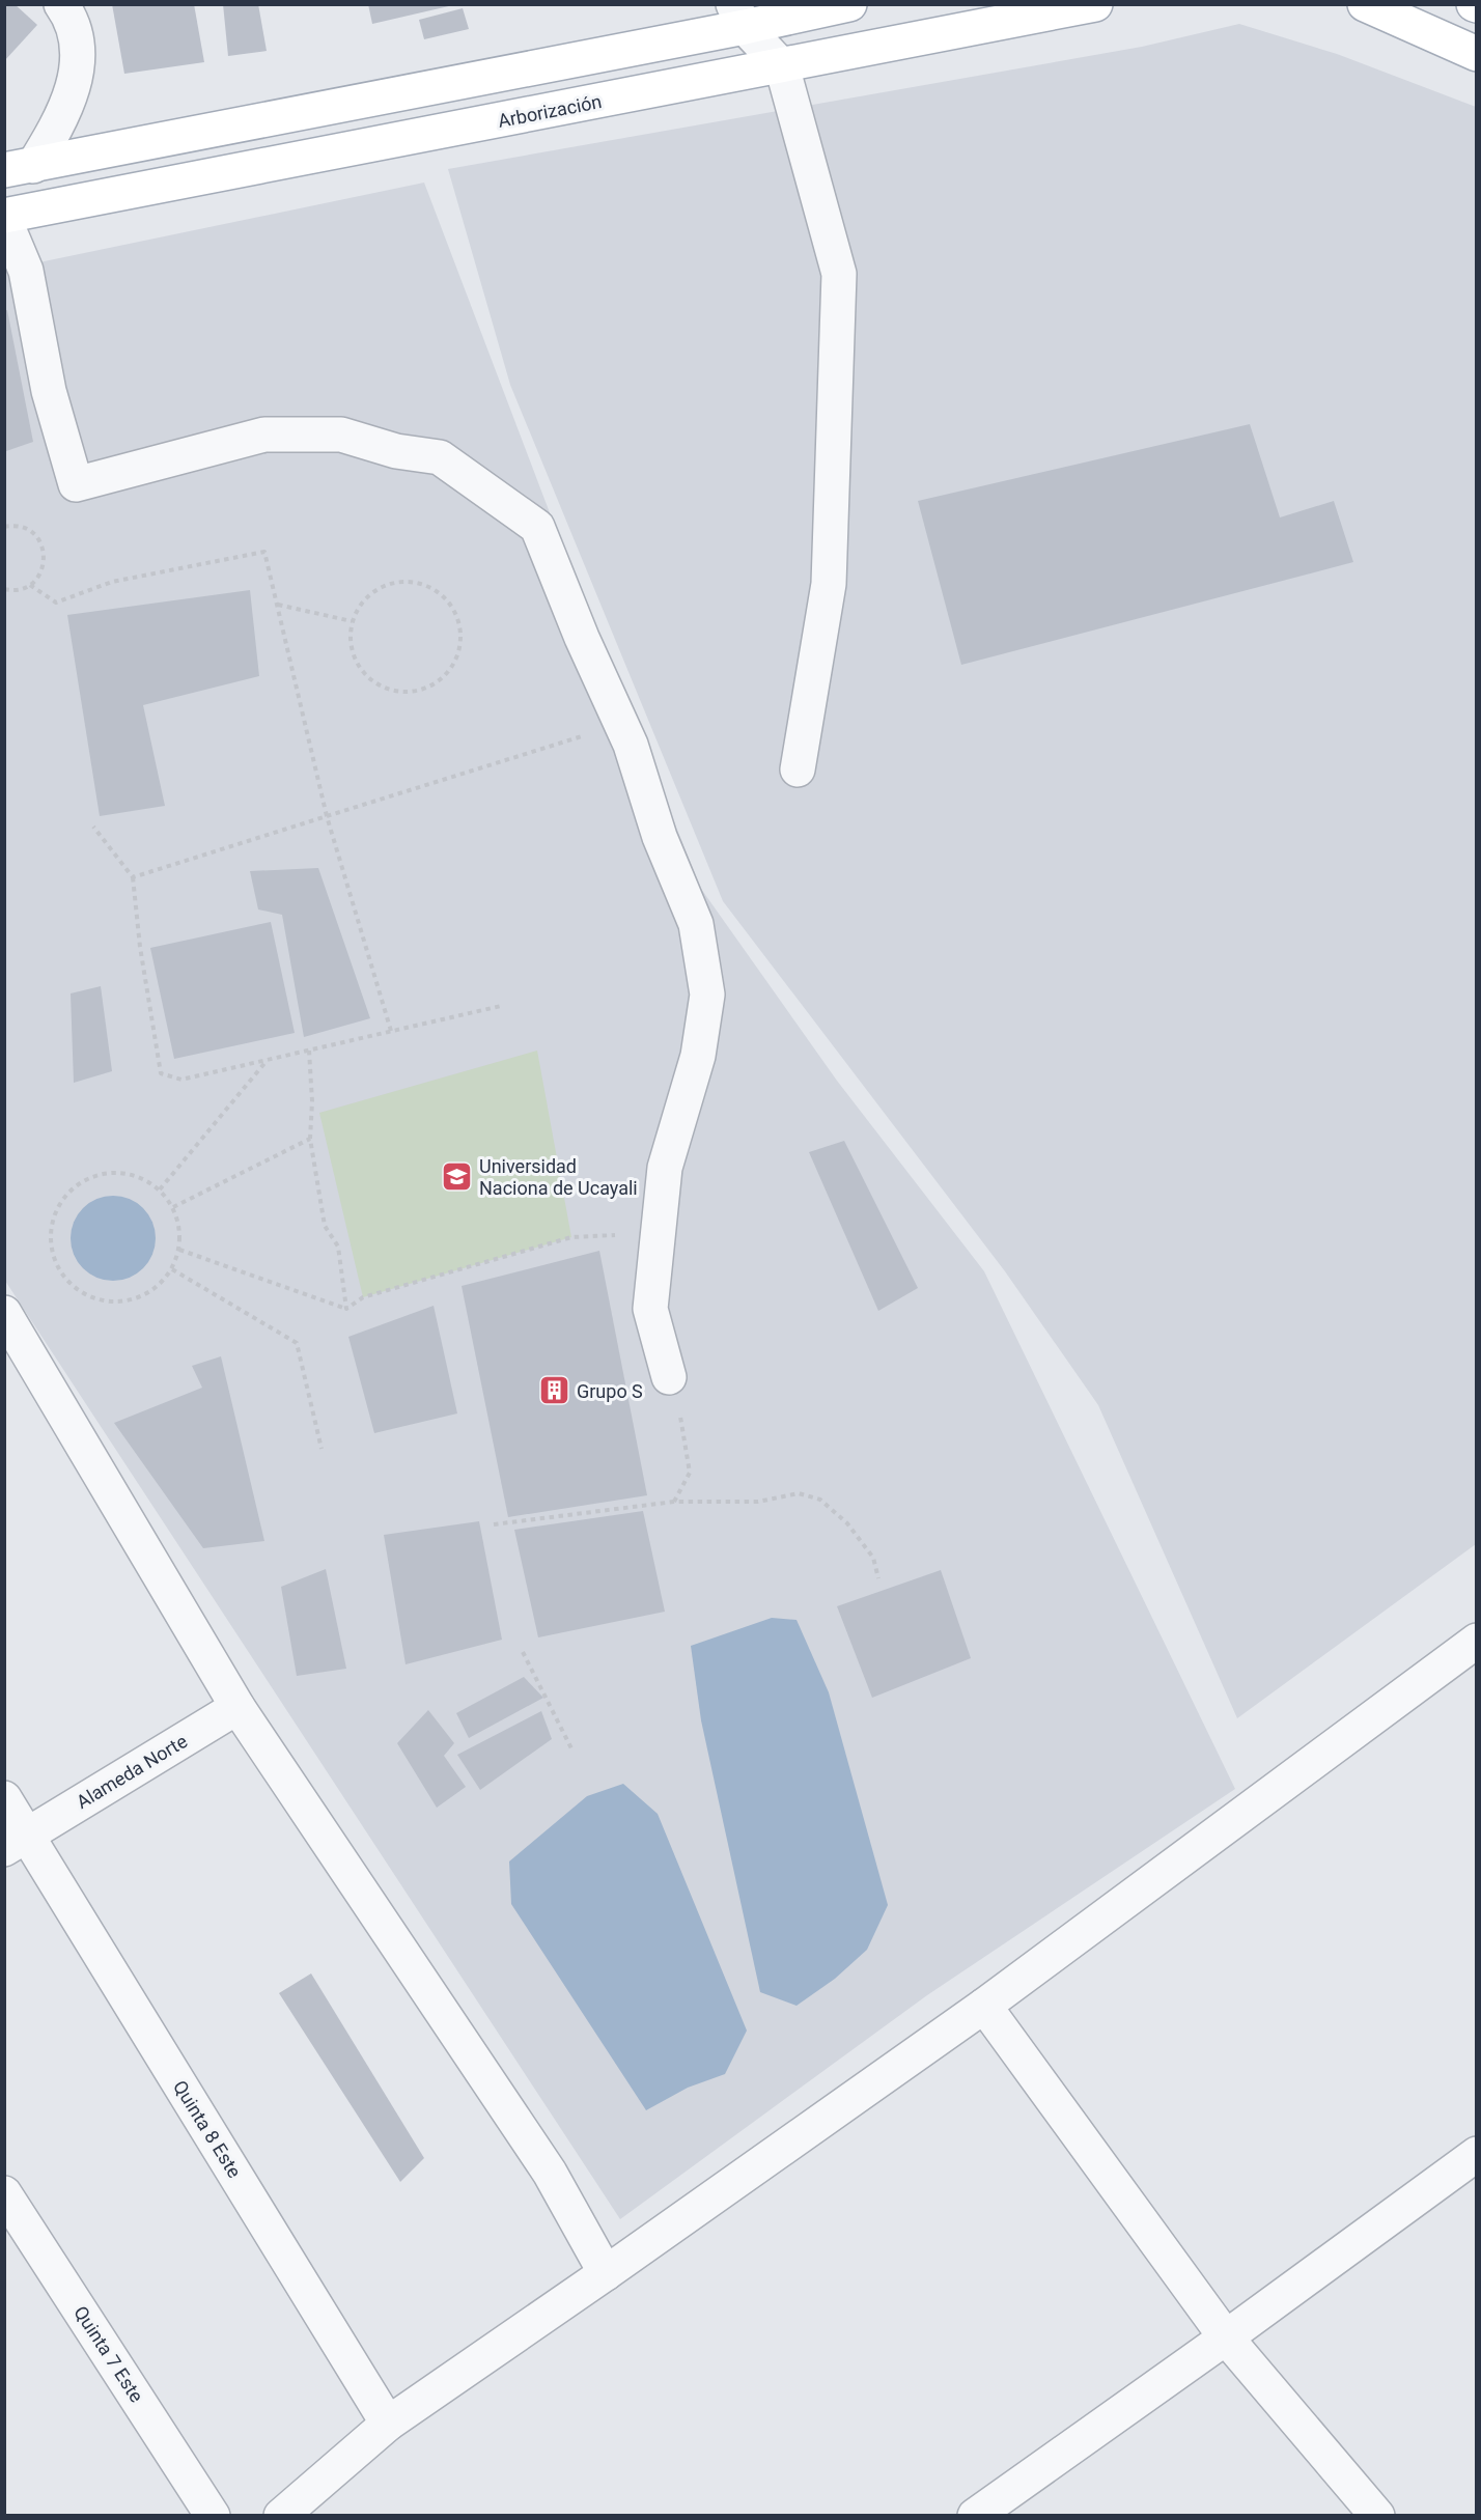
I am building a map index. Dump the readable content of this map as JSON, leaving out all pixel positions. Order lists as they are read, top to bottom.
{
  "streets": {
    "main road": ["Arborización"],
    "street": ["Alameda Norte", "Quinta 8 Este", "Quinta 7 Este"]
  },
  "crossings": [
    ["Alameda Norte", "Quinta 8 Este"]
  ],
  "places": {
    "school or university": ["Universidad Naciona de Ucayali"],
    "building": ["Grupo S"]
  }
}
